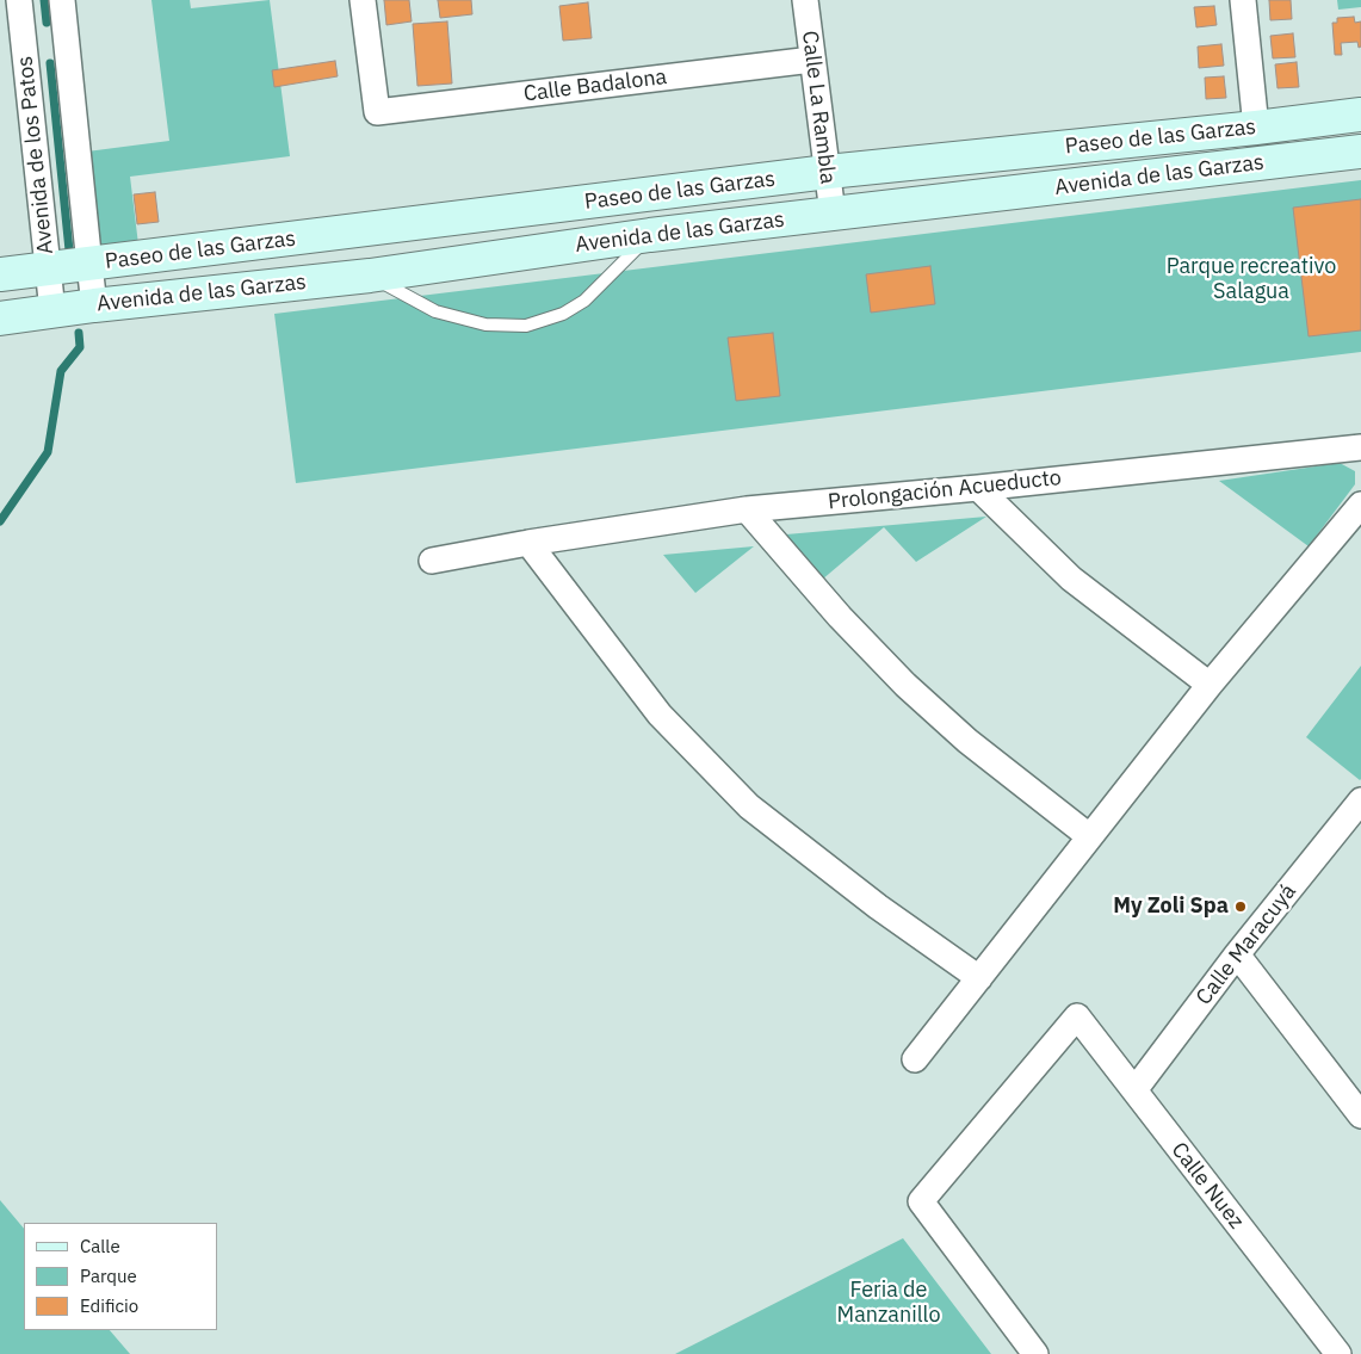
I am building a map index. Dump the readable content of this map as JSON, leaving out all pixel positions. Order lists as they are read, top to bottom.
{
  "streets": {
    "main road": ["Paseo de las Garzas", "Avenida de las Garzas"],
    "street": [
      "Calle Badalona",
      "Calle La Rambla",
      "Avenida de los Patos",
      "Prolongación Acueducto",
      "Calle Maracuyá",
      "Calle Nuez"
    ]
  },
  "crossings": [
    ["Calle Badalona", "Calle La Rambla"],
    ["Calle La Rambla", "Paseo de las Garzas"],
    ["Calle La Rambla", "Avenida de las Garzas"],
    ["Paseo de las Garzas", "Avenida de los Patos"],
    ["Avenida de los Patos", "Avenida de las Garzas"],
    ["Calle Maracuyá", "Calle Nuez"]
  ],
  "parks": ["Parque recreativo Salagua", "Feria de Manzanillo"],
  "places": ["My Zoli Spa"],
  "legend": ["Calle", "Parque", "Edificio"]
}
